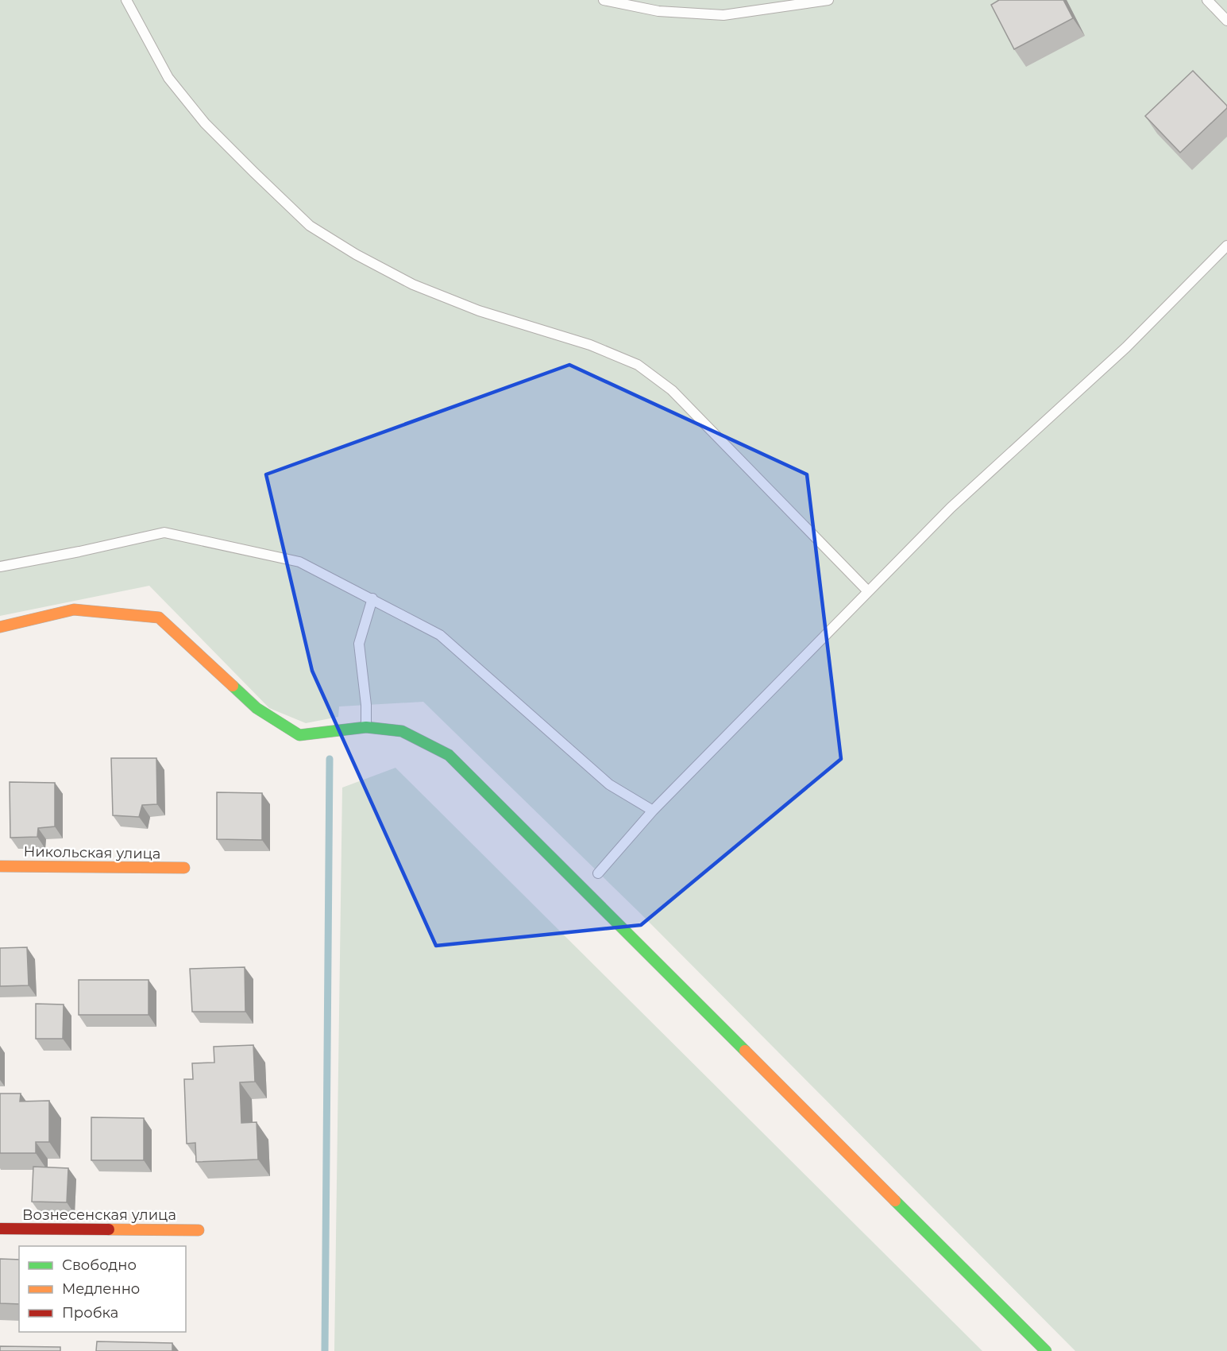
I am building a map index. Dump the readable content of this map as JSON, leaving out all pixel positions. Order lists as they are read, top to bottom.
{
  "streets": {
    "street": ["Никольская улица", "Вознесенская улица"]
  },
  "legend": ["Свободно", "Медленно", "Пробка"]
}
